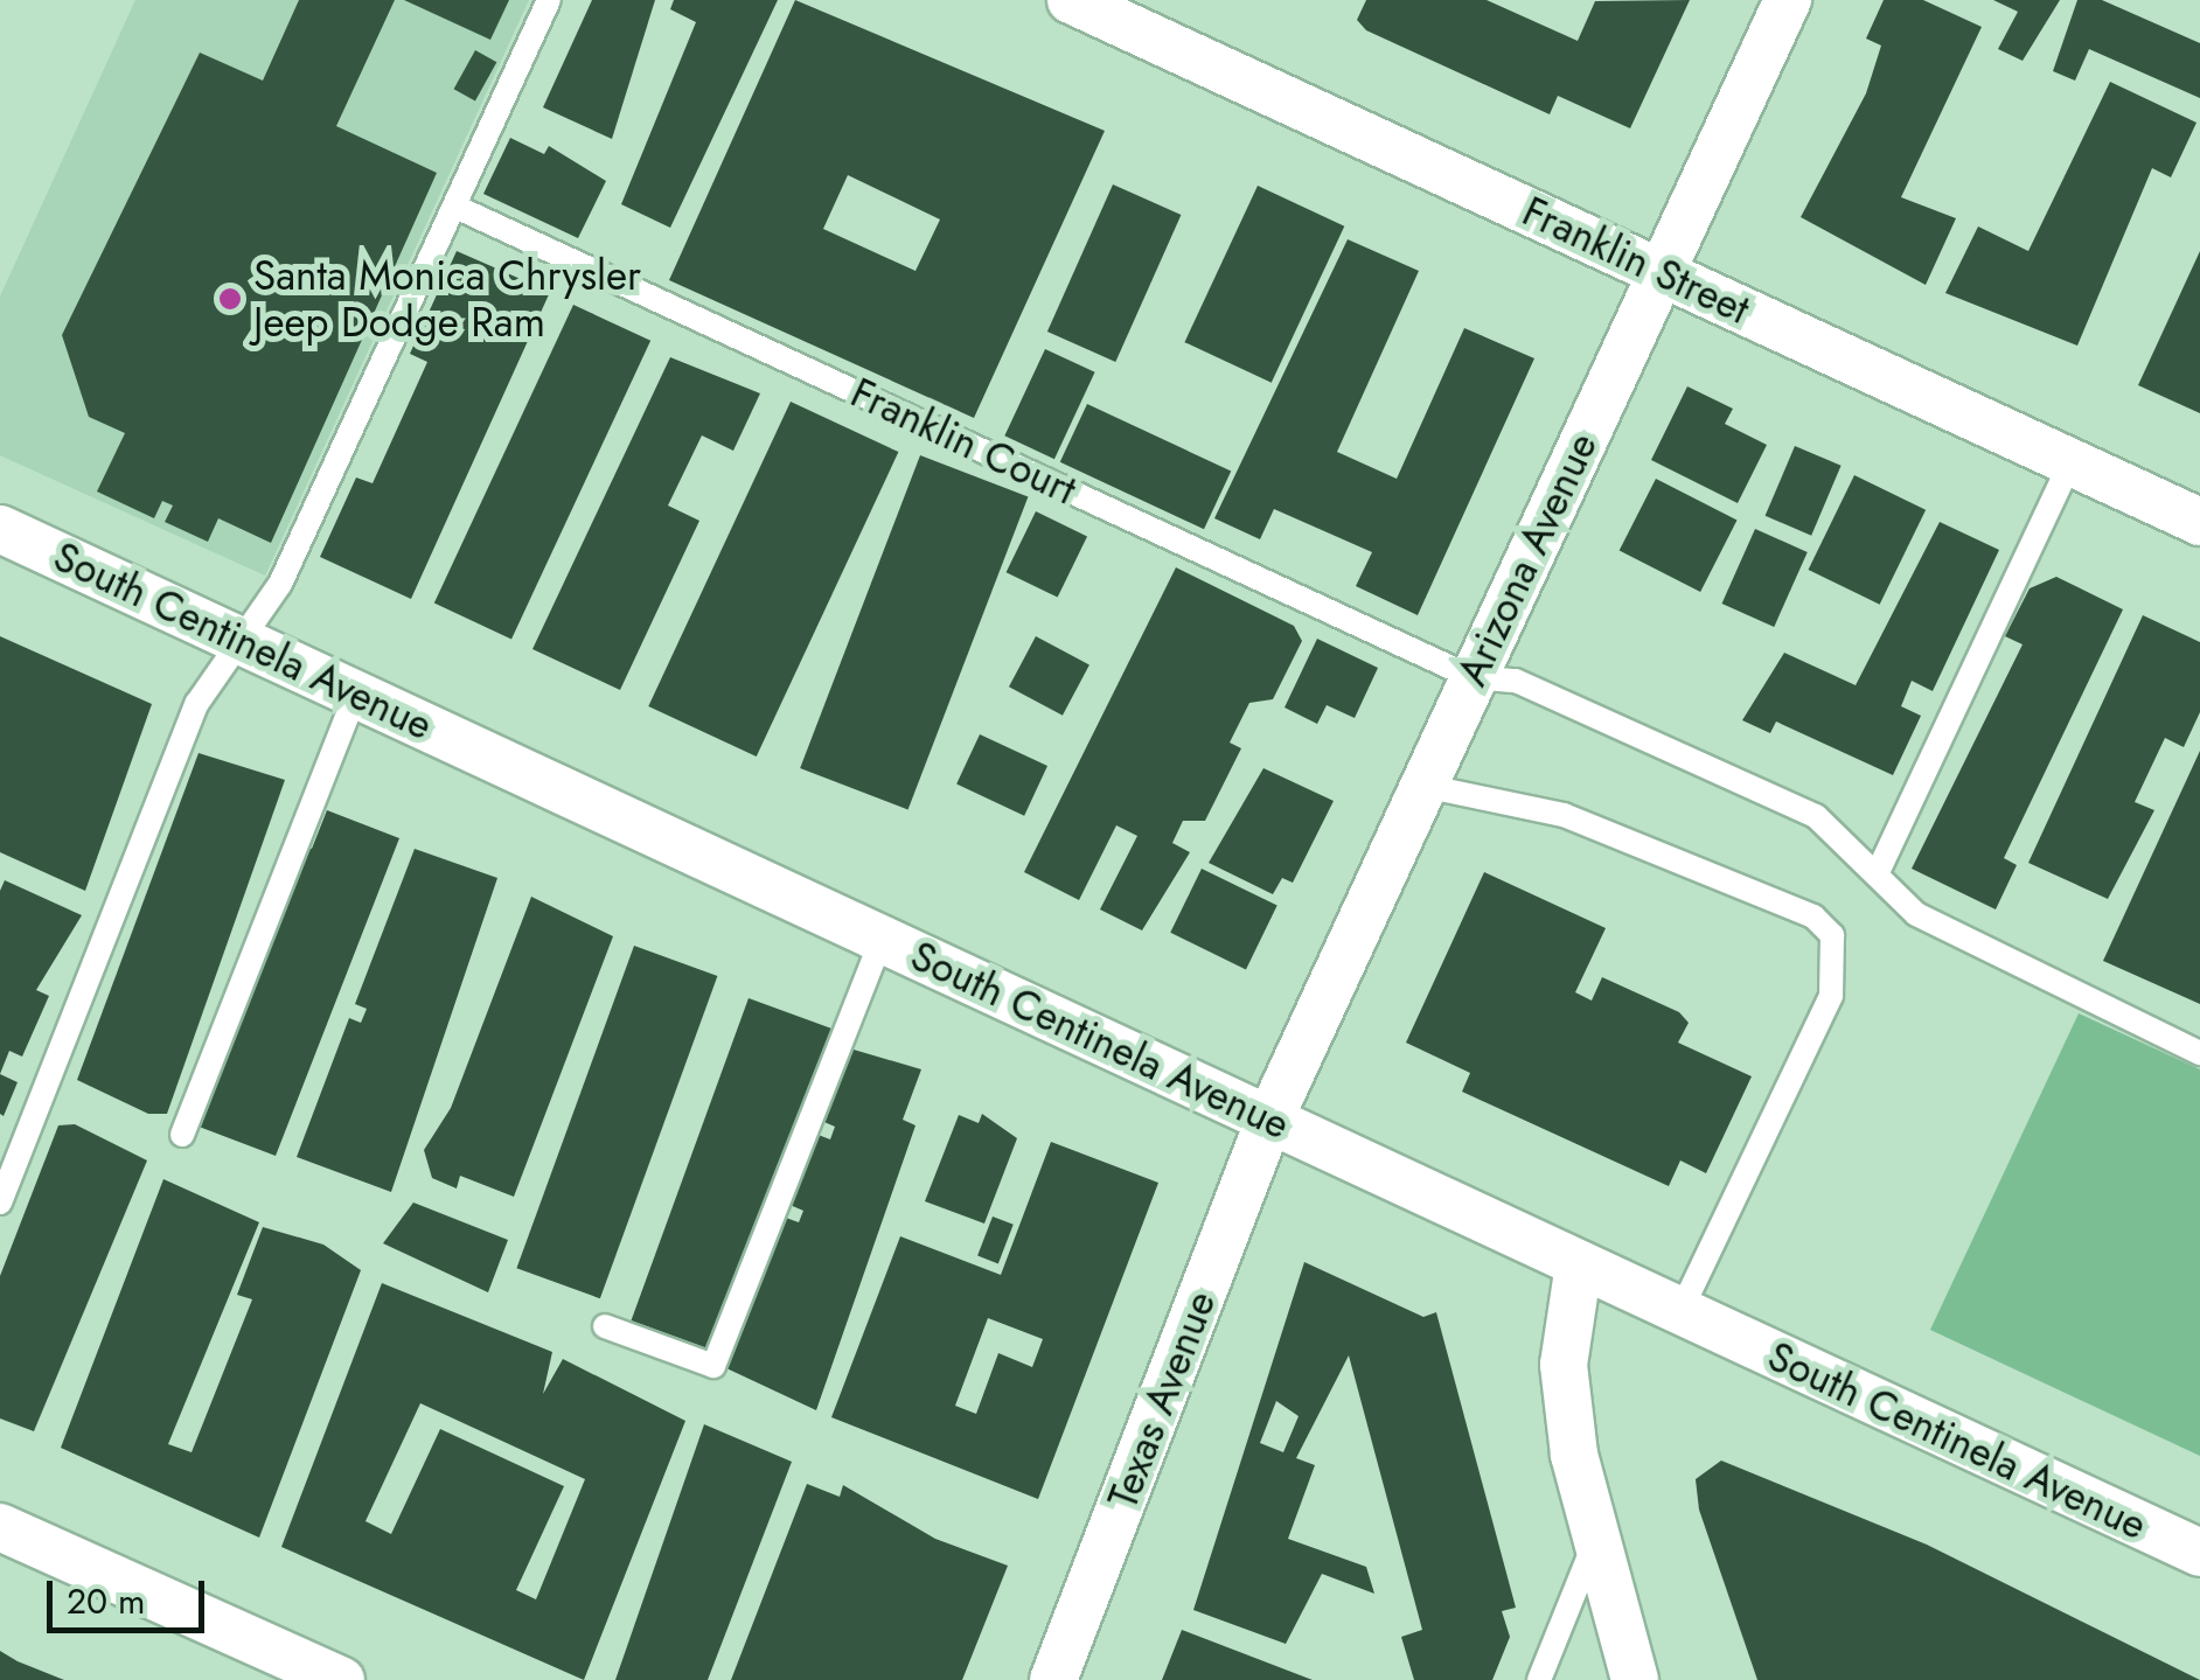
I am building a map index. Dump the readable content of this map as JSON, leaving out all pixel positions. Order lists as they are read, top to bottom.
{
  "streets": {
    "street": [
      "Franklin Street",
      "Arizona Avenue",
      "South Centinela Avenue",
      "Texas Avenue"
    ],
    "lane": ["Franklin Court"]
  },
  "crossings": [
    ["Franklin Street", "Arizona Avenue"],
    ["Franklin Court", "Arizona Avenue"],
    ["Arizona Avenue", "South Centinela Avenue"],
    ["Arizona Avenue", "Texas Avenue"],
    ["South Centinela Avenue", "Texas Avenue"]
  ],
  "places": ["Santa Monica Chrysler Jeep Dodge Ram"],
  "scale_bar": "20 m"
}
